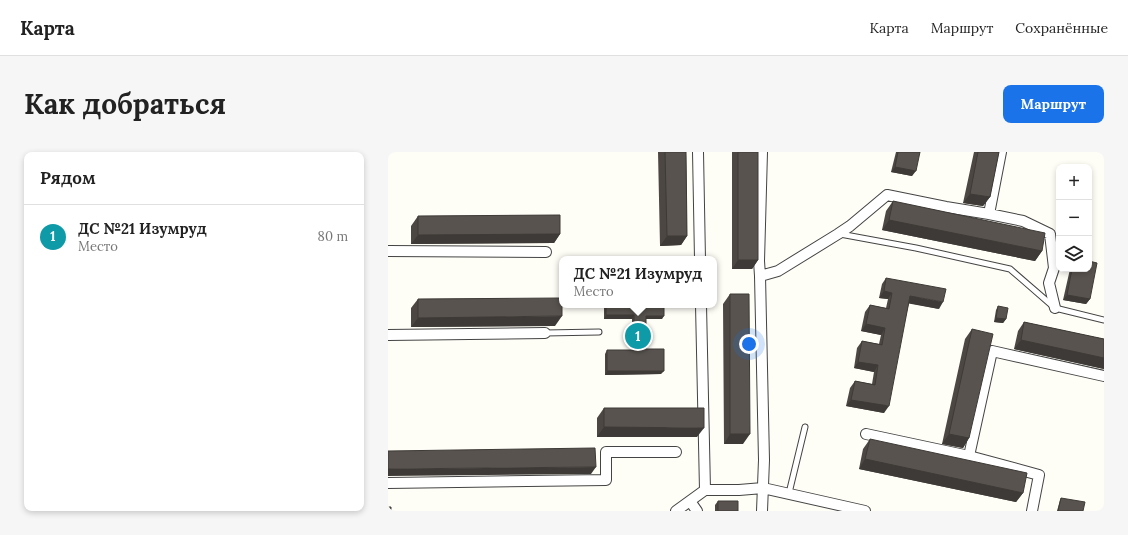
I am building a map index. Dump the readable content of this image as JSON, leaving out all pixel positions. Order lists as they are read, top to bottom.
{
  "page": {
    "header": "Карта",
    "nav": ["Карта", "Маршрут", "Сохранённые"],
    "buttons": "Маршрут",
    "title": "Как добраться",
    "heading": "Рядом",
    "map_buttons": ["+", "−"],
    "list": [
      {
        "mark": "1",
        "name": "ДС №21 Изумруд",
        "note": "Место",
        "value": "80 m"
      }
    ],
    "popup": ["ДС №21 Изумруд", "Место"],
    "pins": "1"
  }
}
